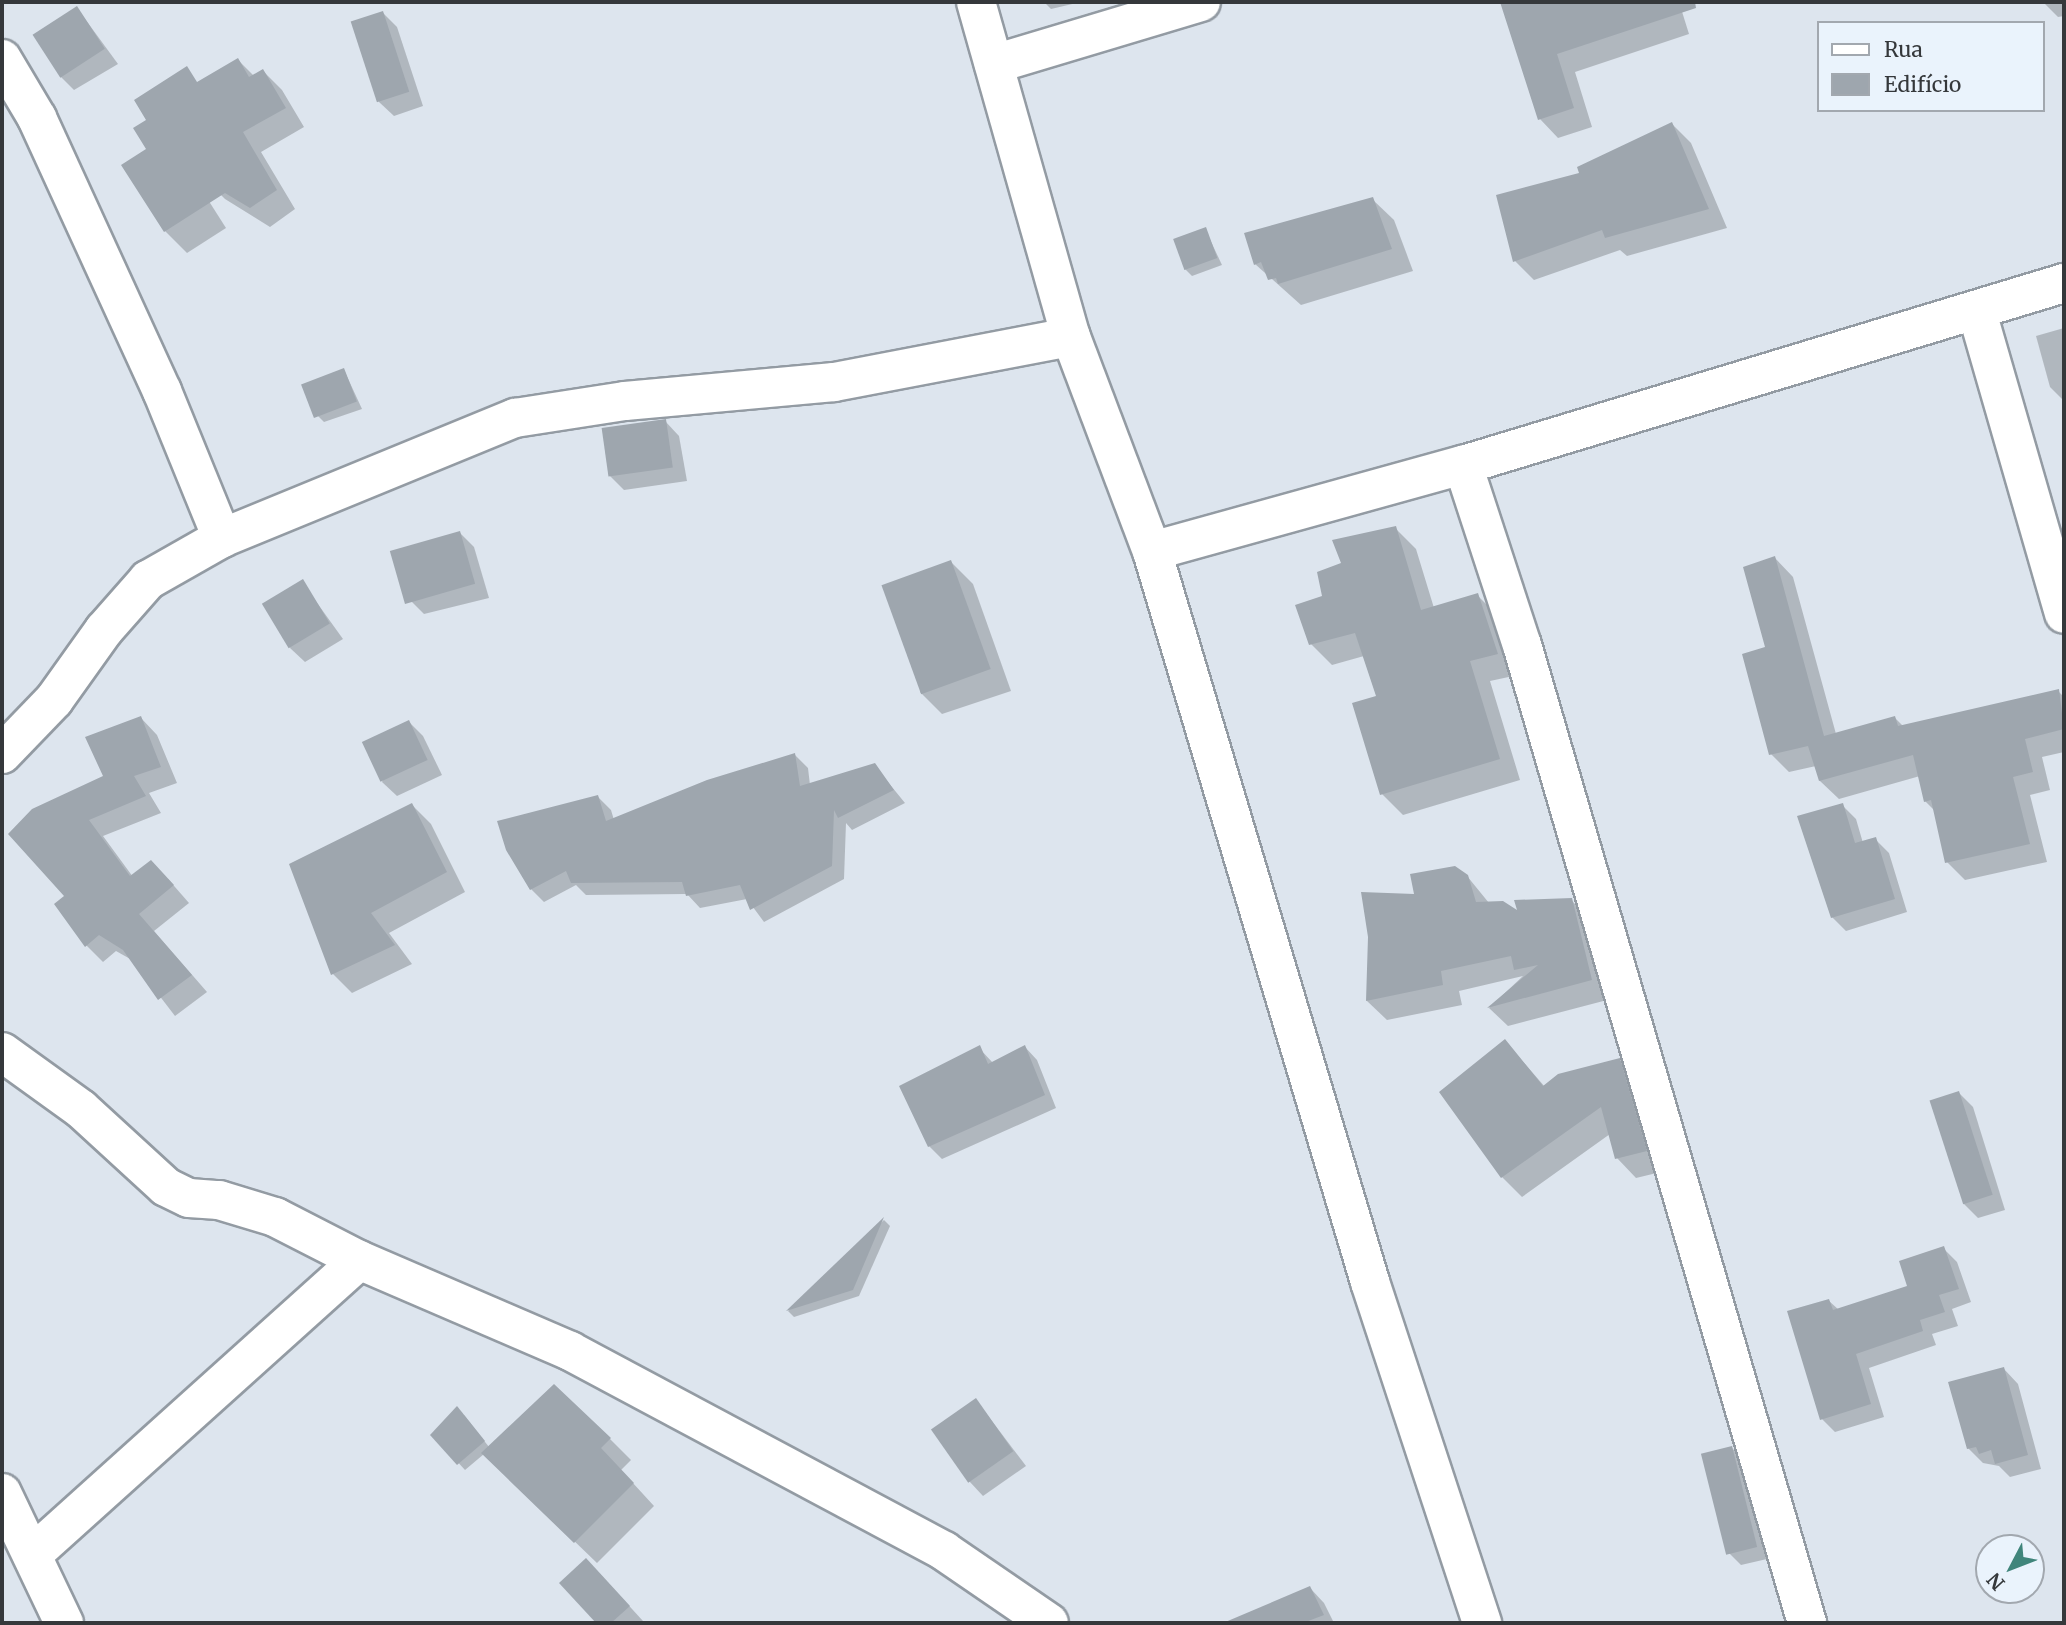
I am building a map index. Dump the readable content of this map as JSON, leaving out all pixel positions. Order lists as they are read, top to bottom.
{
  "legend": ["Rua", "Edifício"],
  "north": "bottom left"
}
